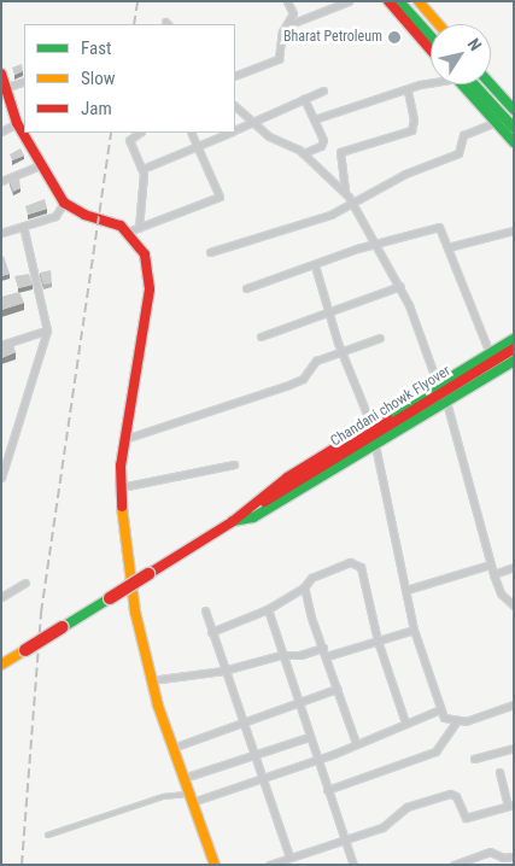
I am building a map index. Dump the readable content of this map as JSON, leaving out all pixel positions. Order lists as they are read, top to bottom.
{
  "streets": {
    "main road": ["Chandani chowk Flyover"]
  },
  "places": ["Bharat Petroleum"],
  "legend": ["Fast", "Slow", "Jam"],
  "north": "top right"
}
